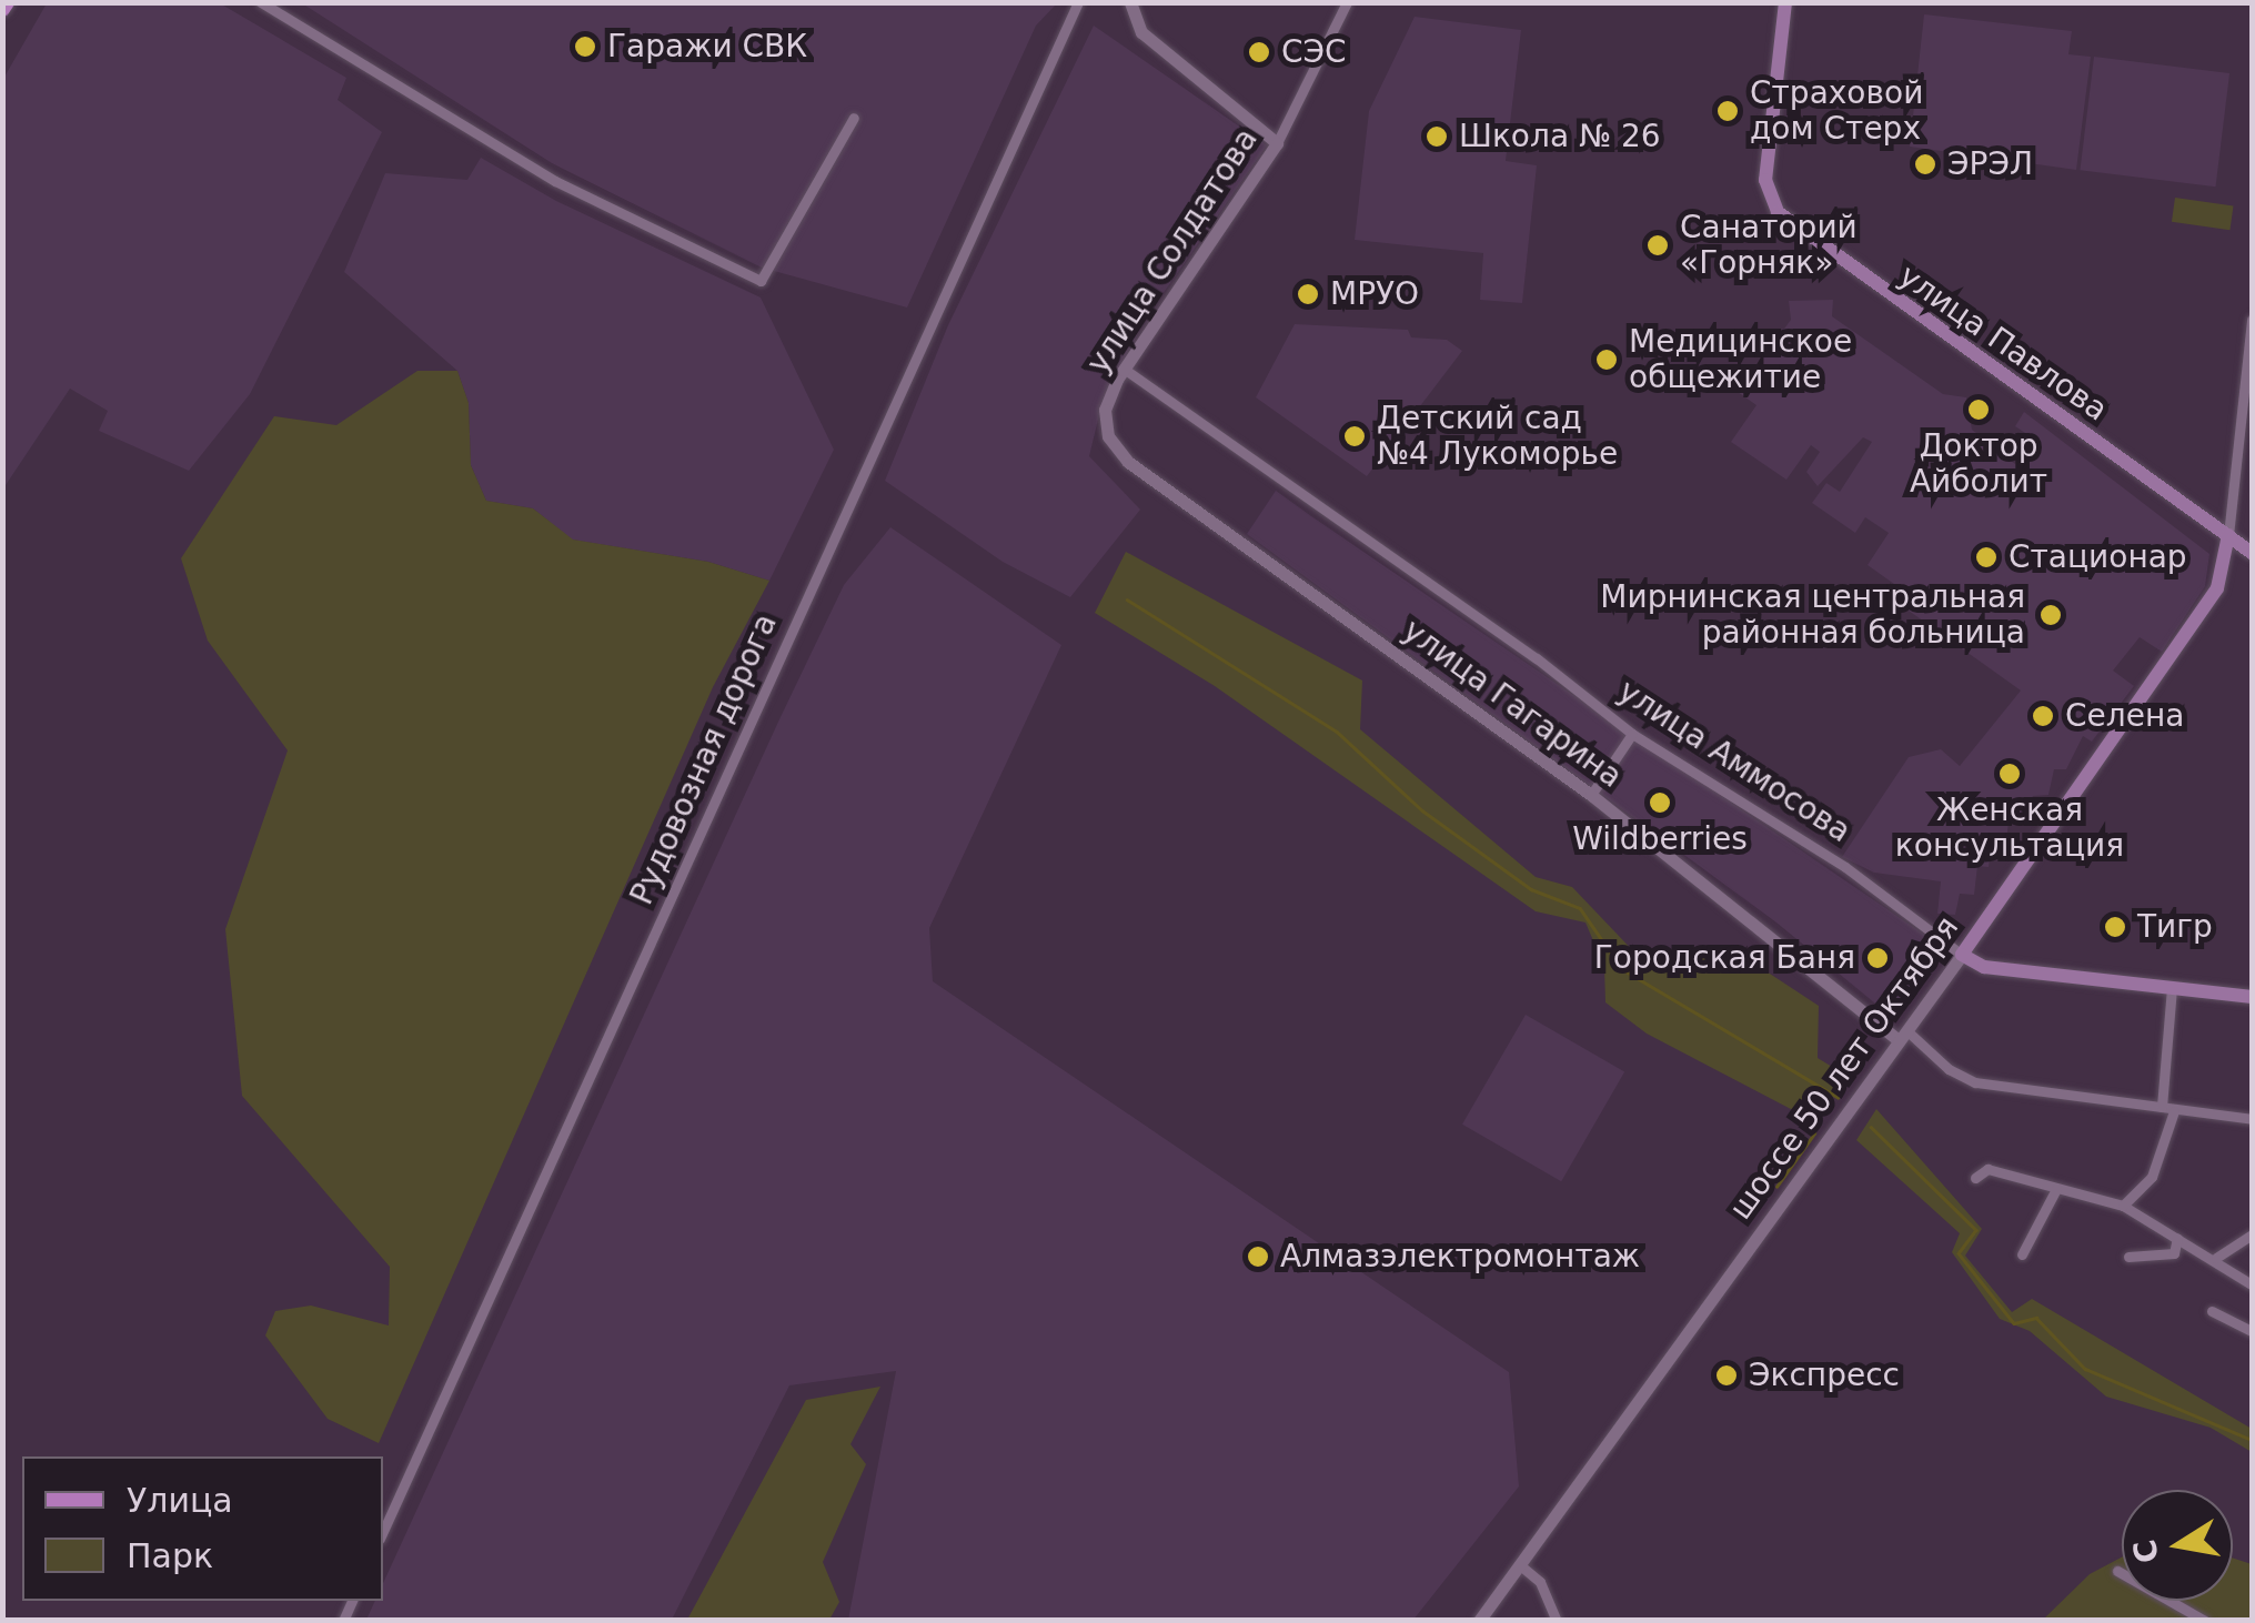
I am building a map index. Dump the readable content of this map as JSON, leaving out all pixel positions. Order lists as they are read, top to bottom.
{
  "streets": {
    "main road": ["улица Павлова", "улица Аммосова", "шоссе 50 лет Октября"],
    "street": ["улица Солдатова", "улица Гагарина", "Рудовозная дорога"]
  },
  "crossings": [
    ["улица Солдатова", "улица Гагарина"],
    ["улица Солдатова", "улица Аммосова"],
    ["улица Павлова", "шоссе 50 лет Октября"],
    ["улица Гагарина", "шоссе 50 лет Октября"],
    ["улица Аммосова", "шоссе 50 лет Октября"]
  ],
  "places": [
    "Гаражи СВК",
    "СЭС",
    "Страховой дом Стерх",
    "Школа № 26",
    "ЭРЭЛ",
    "Санаторий «Горняк»",
    "МРУО",
    "Медицинское общежитие",
    "Доктор Айболит",
    "Детский сад №4 Лукоморье",
    "Стационар",
    "Мирнинская центральная районная больница",
    "Селена",
    "Женская консультация",
    "Wildberries",
    "Тигр",
    "Городская Баня",
    "Алмазэлектромонтаж",
    "Экспресс"
  ],
  "legend": ["Улица", "Парк"],
  "north": "left"
}
